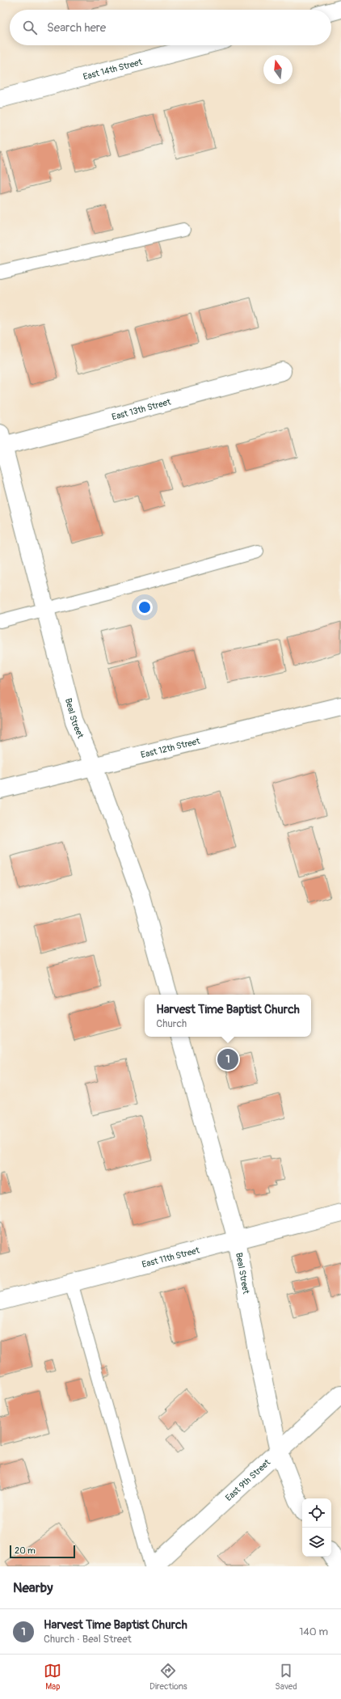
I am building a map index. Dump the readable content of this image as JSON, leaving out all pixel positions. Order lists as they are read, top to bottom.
{
  "streets": {
    "street": [
      "East 14th Street",
      "East 13th Street",
      "Beal Street",
      "East 12th Street",
      "East 11th Street",
      "East 9th Street"
    ]
  },
  "crossings": [
    ["East 13th Street", "Beal Street"],
    ["Beal Street", "East 12th Street"],
    ["Beal Street", "East 11th Street"],
    ["Beal Street", "East 9th Street"]
  ],
  "scale_bar": "20 m",
  "north": "top",
  "page": {
    "search": "Search here",
    "popup": ["Harvest Time Baptist Church", "Church"],
    "pins": "1",
    "scale": "20 m",
    "heading": "Nearby",
    "list": [
      {
        "mark": "1",
        "name": "Harvest Time Baptist Church",
        "note": "Church · Beal Street",
        "value": "140 m"
      }
    ],
    "nav": ["Map", "Directions", "Saved"]
  }
}
